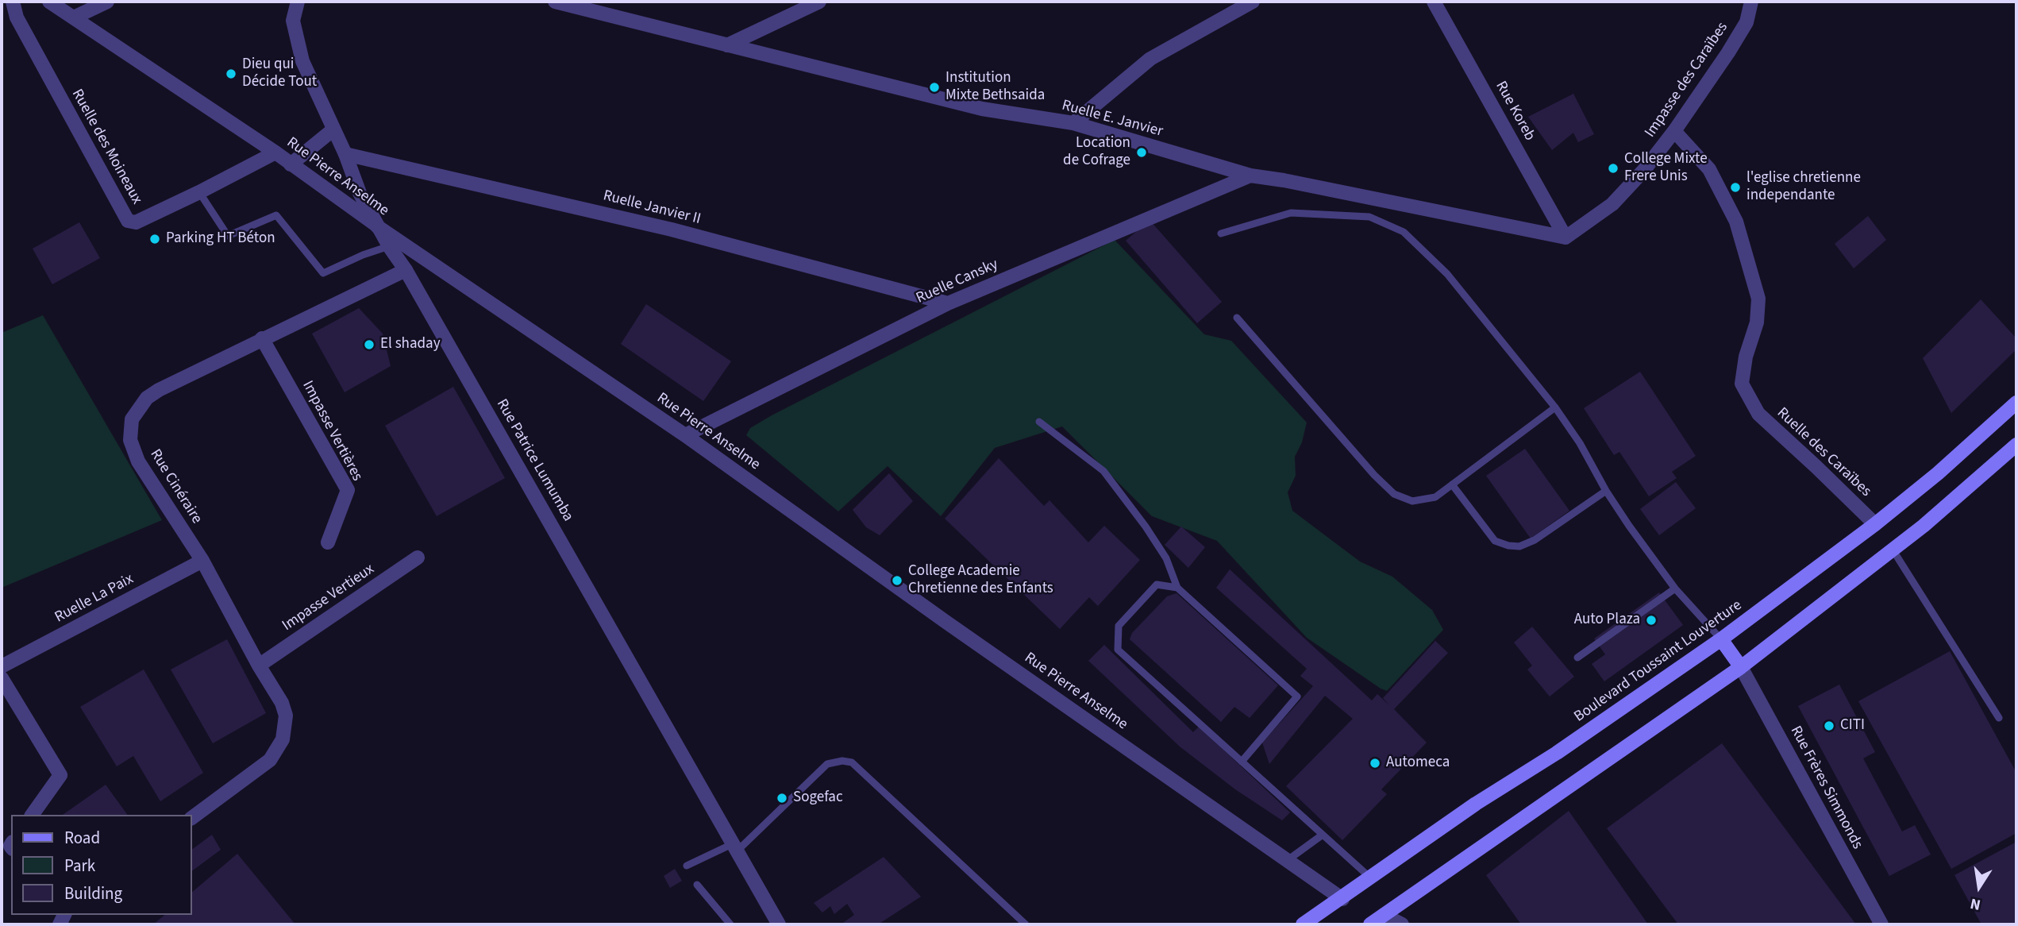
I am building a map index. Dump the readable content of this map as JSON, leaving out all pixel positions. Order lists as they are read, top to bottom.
{
  "streets": {
    "main road": ["Boulevard Toussaint Louverture"],
    "street": [
      "Impasse des Caraïbes",
      "Rue Koreb",
      "Ruelle E. Janvier",
      "Ruelle des Moineaux",
      "Rue Pierre Anselme",
      "Ruelle Janvier II",
      "Ruelle Cansky",
      "Impasse Vertières",
      "Ruelle des Caraïbes",
      "Rue Patrice Lumumba",
      "Rue Cinéraire",
      "Impasse Vertieux",
      "Ruelle La Paix",
      "Rue Frères Simmonds"
    ]
  },
  "crossings": [
    ["Impasse des Caraïbes", "Rue Koreb"],
    ["Impasse des Caraïbes", "Ruelle E. Janvier"],
    ["Impasse des Caraïbes", "Ruelle des Caraïbes"],
    ["Rue Koreb", "Ruelle E. Janvier"],
    ["Ruelle E. Janvier", "Ruelle Cansky"],
    ["Ruelle des Moineaux", "Rue Pierre Anselme"],
    ["Rue Pierre Anselme", "Ruelle Cansky"],
    ["Rue Pierre Anselme", "Rue Patrice Lumumba"],
    ["Rue Pierre Anselme", "Boulevard Toussaint Louverture"],
    ["Ruelle Janvier II", "Ruelle Cansky"],
    ["Ruelle Janvier II", "Rue Patrice Lumumba"],
    ["Impasse Vertières", "Rue Cinéraire"],
    ["Ruelle des Caraïbes", "Boulevard Toussaint Louverture"],
    ["Rue Patrice Lumumba", "Rue Cinéraire"],
    ["Rue Cinéraire", "Impasse Vertieux"],
    ["Rue Cinéraire", "Ruelle La Paix"]
  ],
  "places": [
    "Dieu qui Décide Tout",
    "Institution Mixte Bethsaida",
    "Location de Cofrage",
    "College Mixte Frere Unis",
    "l'eglise chretienne independante",
    "Parking HT Béton",
    "El shaday",
    "College Academie Chretienne des Enfants",
    "Auto Plaza",
    "CITI",
    "Automeca",
    "Sogefac"
  ],
  "legend": ["Road", "Park", "Building"],
  "north": "bottom"
}
